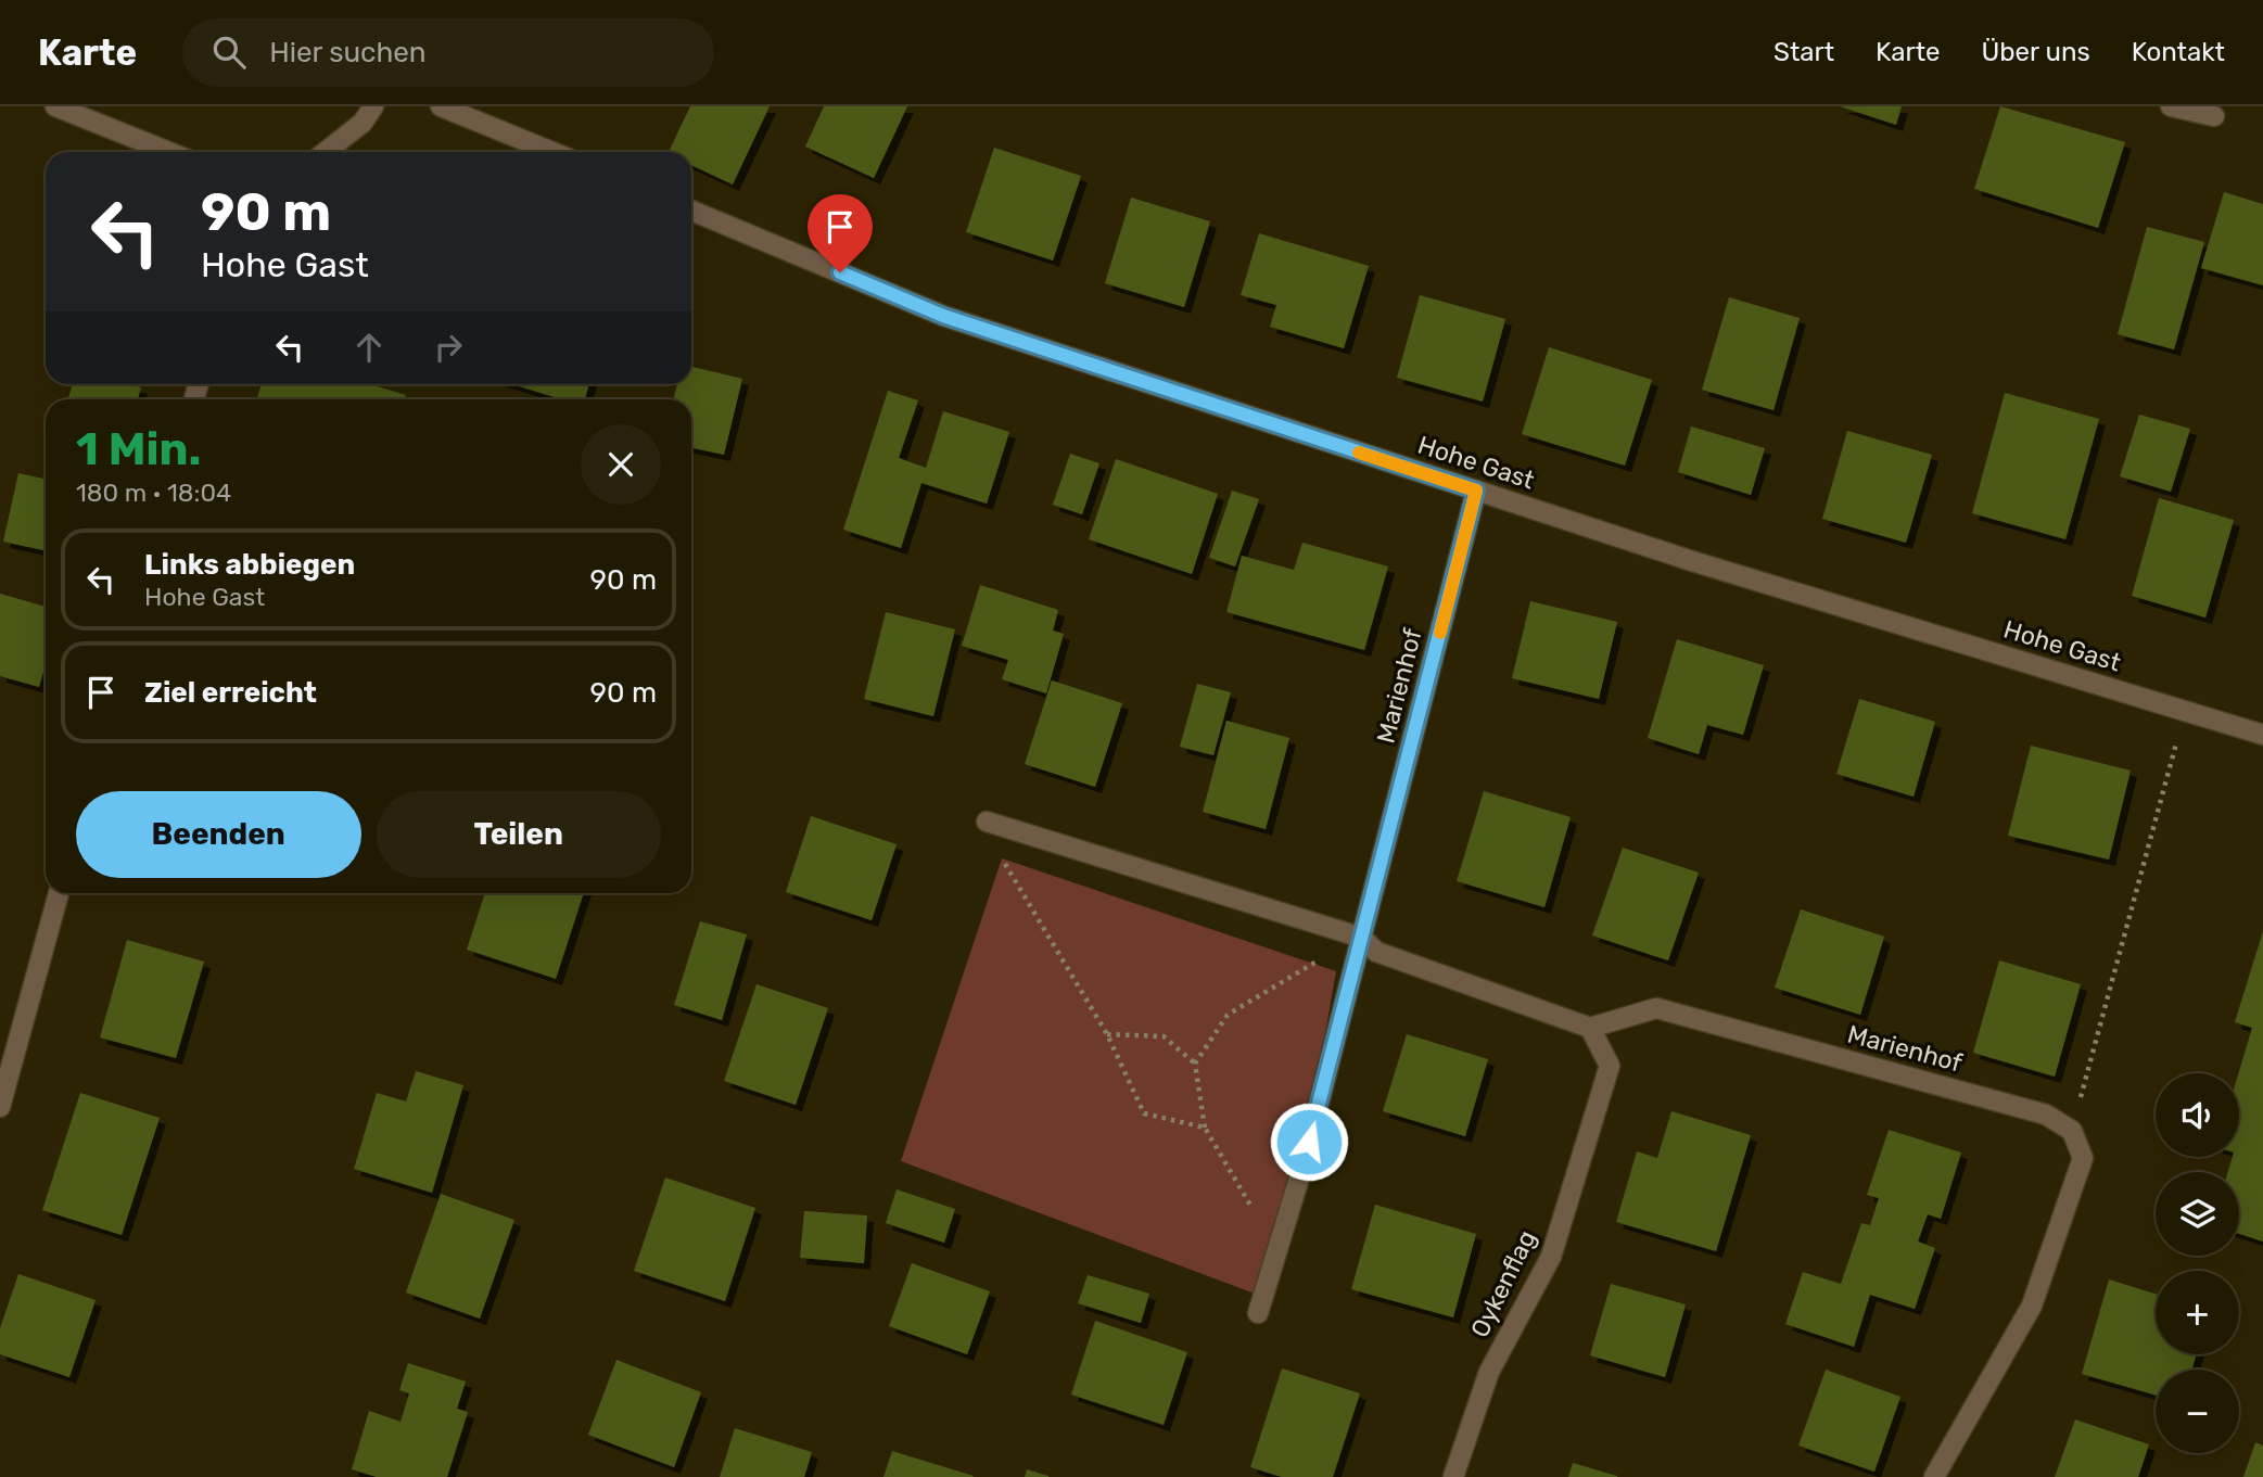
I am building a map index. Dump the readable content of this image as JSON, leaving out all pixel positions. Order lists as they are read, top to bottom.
{
  "streets": {
    "street": ["Hohe Gast", "Marienhof", "Oykenflag"]
  },
  "crossings": [
    ["Hohe Gast", "Marienhof"],
    ["Marienhof", "Oykenflag"]
  ],
  "page": {
    "header": "Karte",
    "search": "Hier suchen",
    "nav": [
      "Start",
      "Karte",
      "Über uns",
      "Kontakt"
    ],
    "turn": ["90 m", "Hohe Gast"],
    "heading": ["1 Min.", "180 m · 18:04"],
    "list": [
      {
        "name": "Links abbiegen",
        "note": "Hohe Gast",
        "value": "90 m"
      },
      {
        "name": "Ziel erreicht",
        "value": "90 m"
      }
    ],
    "buttons": ["Beenden", "Teilen"],
    "map_buttons": ["+", "−"]
  }
}
